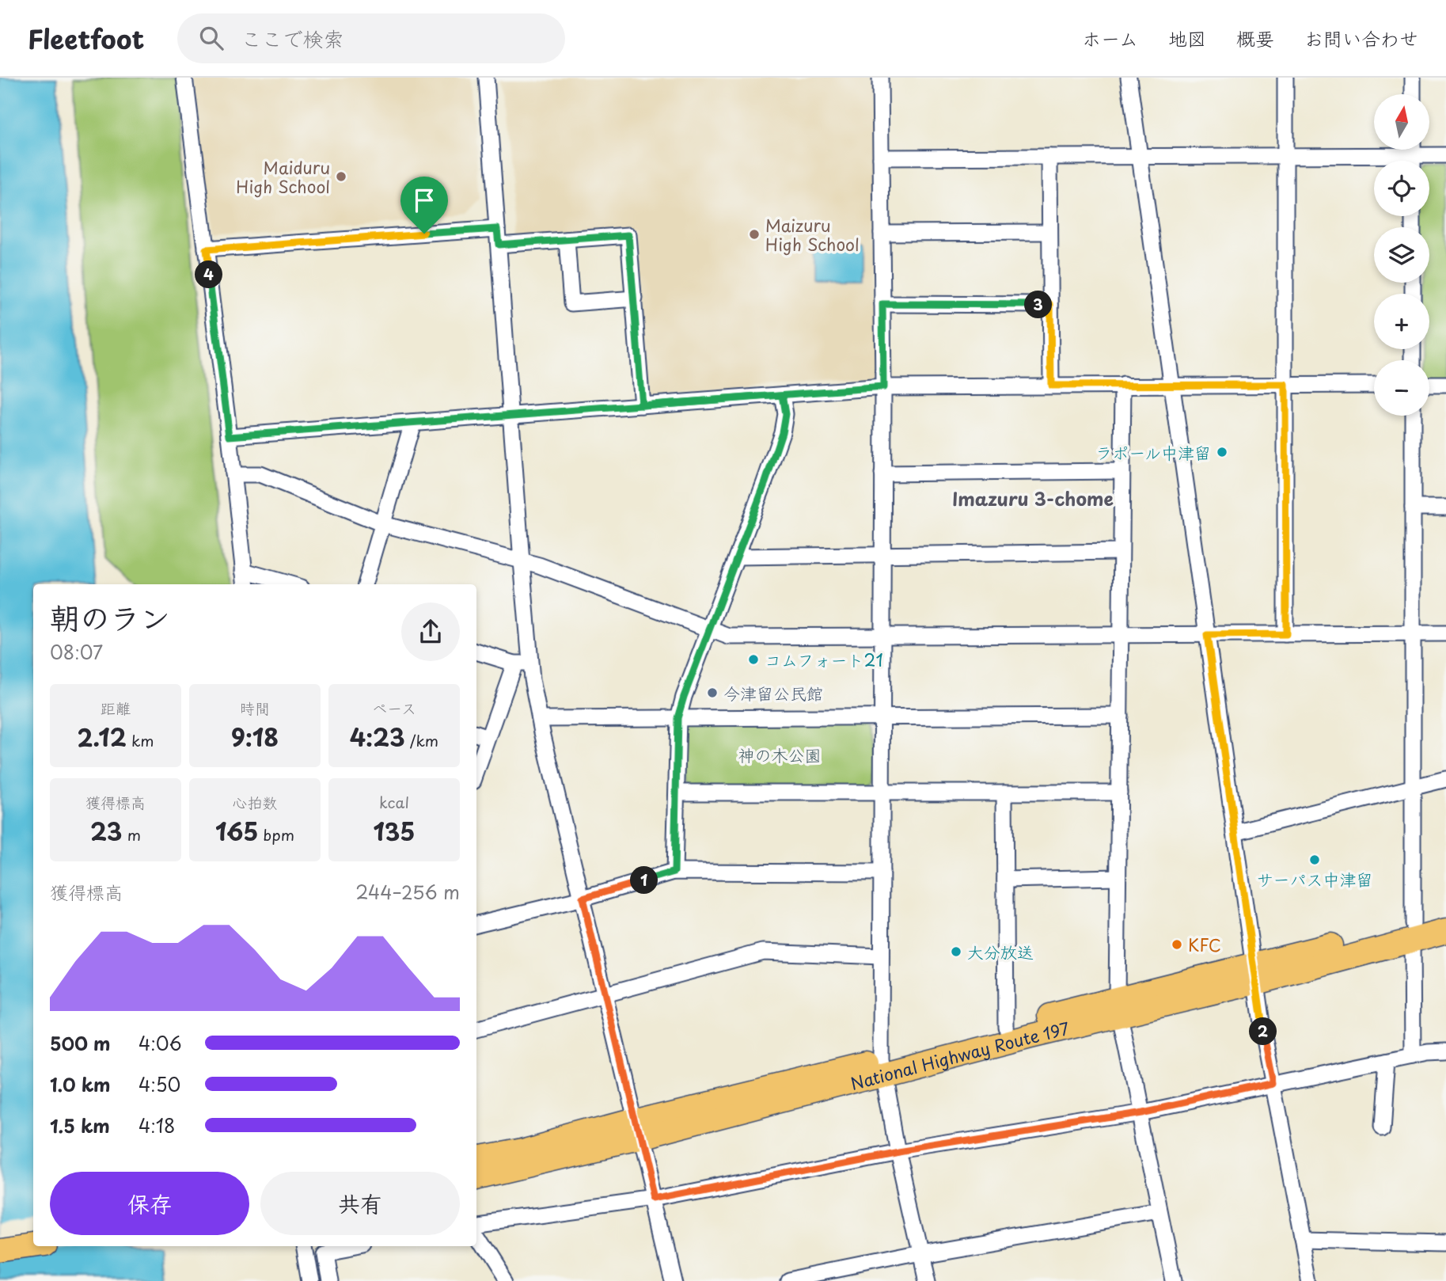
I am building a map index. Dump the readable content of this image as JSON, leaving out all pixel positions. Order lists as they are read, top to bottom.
{
  "streets": {
    "highway": ["National Highway Route 197"]
  },
  "districts": ["Imazuru 3-chome"],
  "parks": ["神の木公園"],
  "places": [
    "Maiduru High School",
    "Maizuru High School",
    "ラポール中津留",
    "コムフォート21",
    "今津留公民館",
    "サーパス中津留",
    "KFC",
    "大分放送"
  ],
  "north": "top",
  "page": {
    "header": "Fleetfoot",
    "search": "ここで検索",
    "nav": [
      "ホーム",
      "地図",
      "概要",
      "お問い合わせ"
    ],
    "map_buttons": ["+", "−"],
    "pins": [
      "4",
      "3",
      "1",
      "2"
    ],
    "heading": ["朝のラン", "08:07"],
    "stats": [
      ["距離", "2.12 km"],
      ["時間", "9:18"],
      ["ペース", "4:23 /km"],
      ["獲得標高", "23 m"],
      ["心拍数", "165 bpm"],
      ["kcal", "135"]
    ],
    "chart": ["獲得標高", "244–256 m"],
    "list": [
      {
        "name": "500 m",
        "note": "4:06"
      },
      {
        "name": "1.0 km",
        "note": "4:50"
      },
      {
        "name": "1.5 km",
        "note": "4:18"
      }
    ],
    "buttons": ["保存", "共有"]
  }
}
